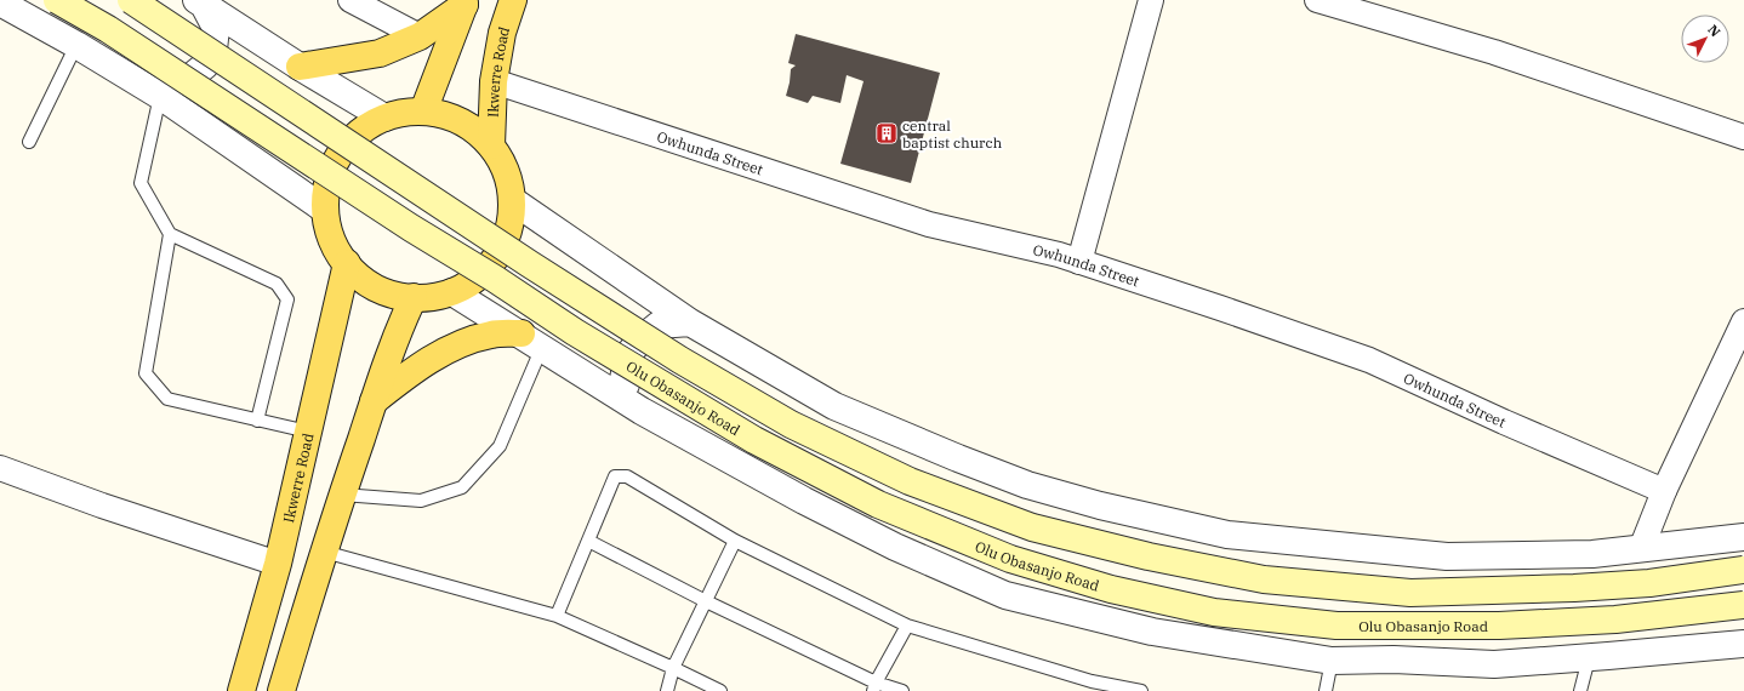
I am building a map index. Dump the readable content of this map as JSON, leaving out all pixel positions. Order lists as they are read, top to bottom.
{
  "streets": {
    "main road": ["Ikwerre Road", "Olu Obasanjo Road"],
    "street": ["Owhunda Street"]
  },
  "crossings": [
    ["Ikwerre Road", "Owhunda Street"]
  ],
  "places": {
    "building": ["central baptist church"]
  },
  "north": "top right"
}
